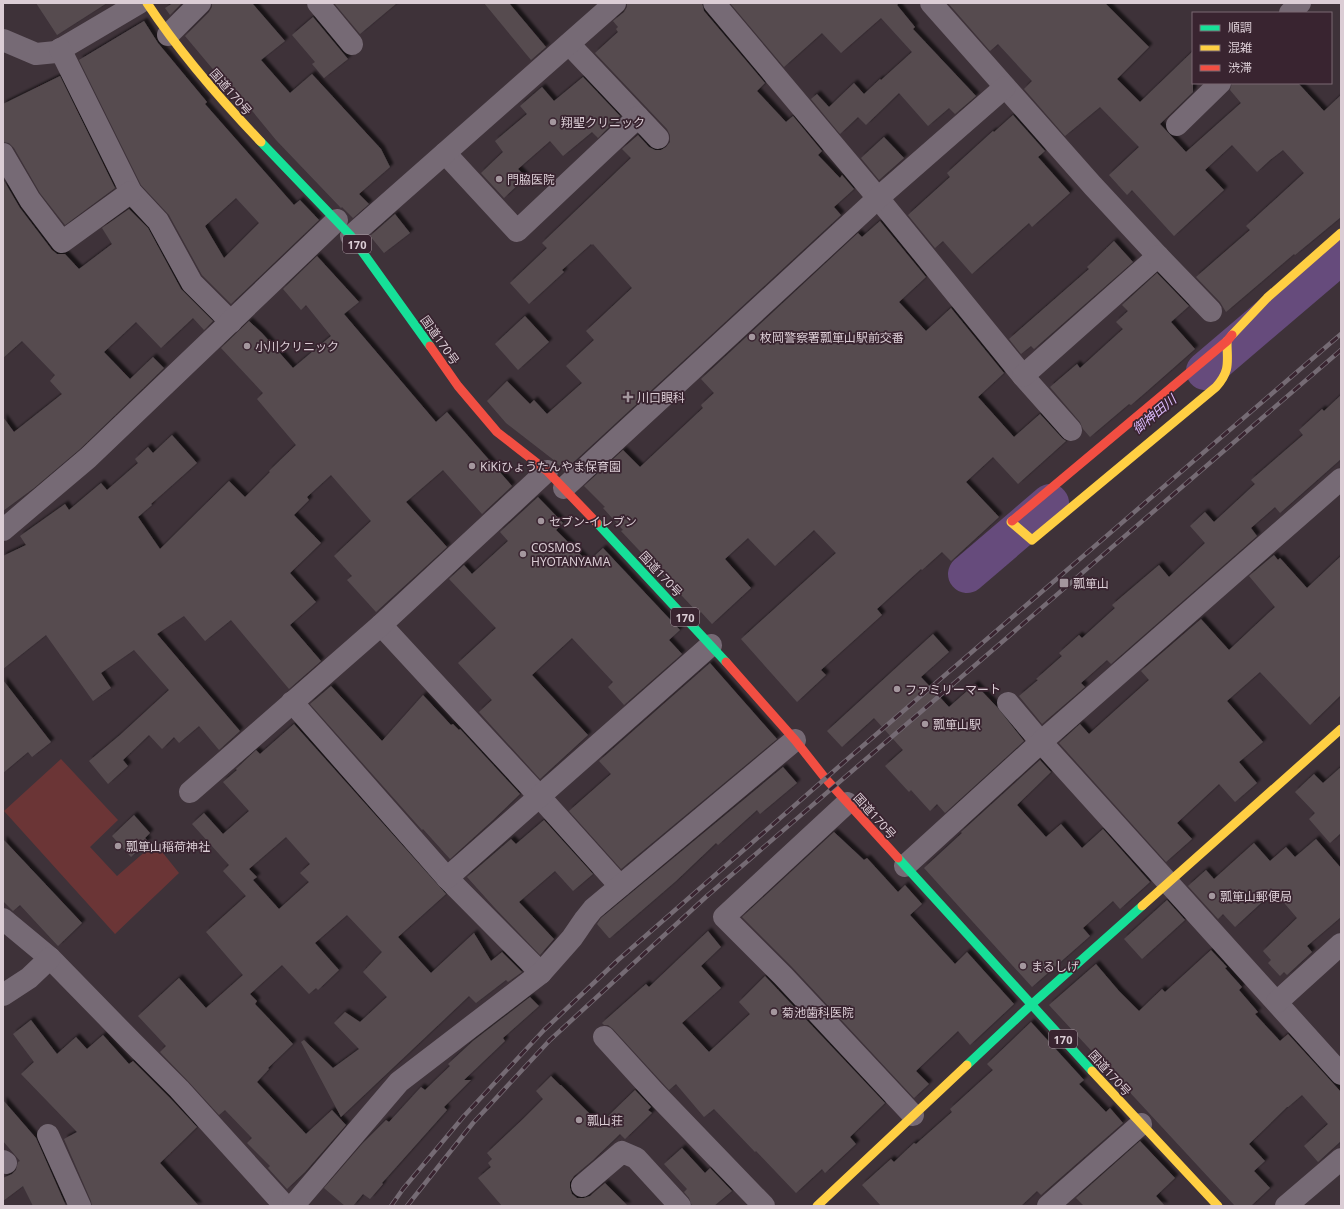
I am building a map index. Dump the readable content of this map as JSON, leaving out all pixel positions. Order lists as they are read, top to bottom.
{
  "streets": {
    "main road": ["国道170号", "170"]
  },
  "water": ["御神田川"],
  "places": {
    "other": [
      "翔聖クリニック",
      "門脇医院",
      "枚岡警察署瓢箪山駅前交番",
      "小川クリニック",
      "KiKiひょうたんやま保育園",
      "セブン-イレブン",
      "COSMOS HYOTANYAMA",
      "ファミリーマート",
      "瓢箪山駅",
      "瓢箪山稲荷神社",
      "瓢箪山郵便局",
      "まるしげ",
      "菊池歯科医院",
      "瓢山荘"
    ],
    "health": ["川口眼科"],
    "transit": ["瓢箪山"]
  },
  "legend": ["順調", "混雑", "渋滞"]
}
